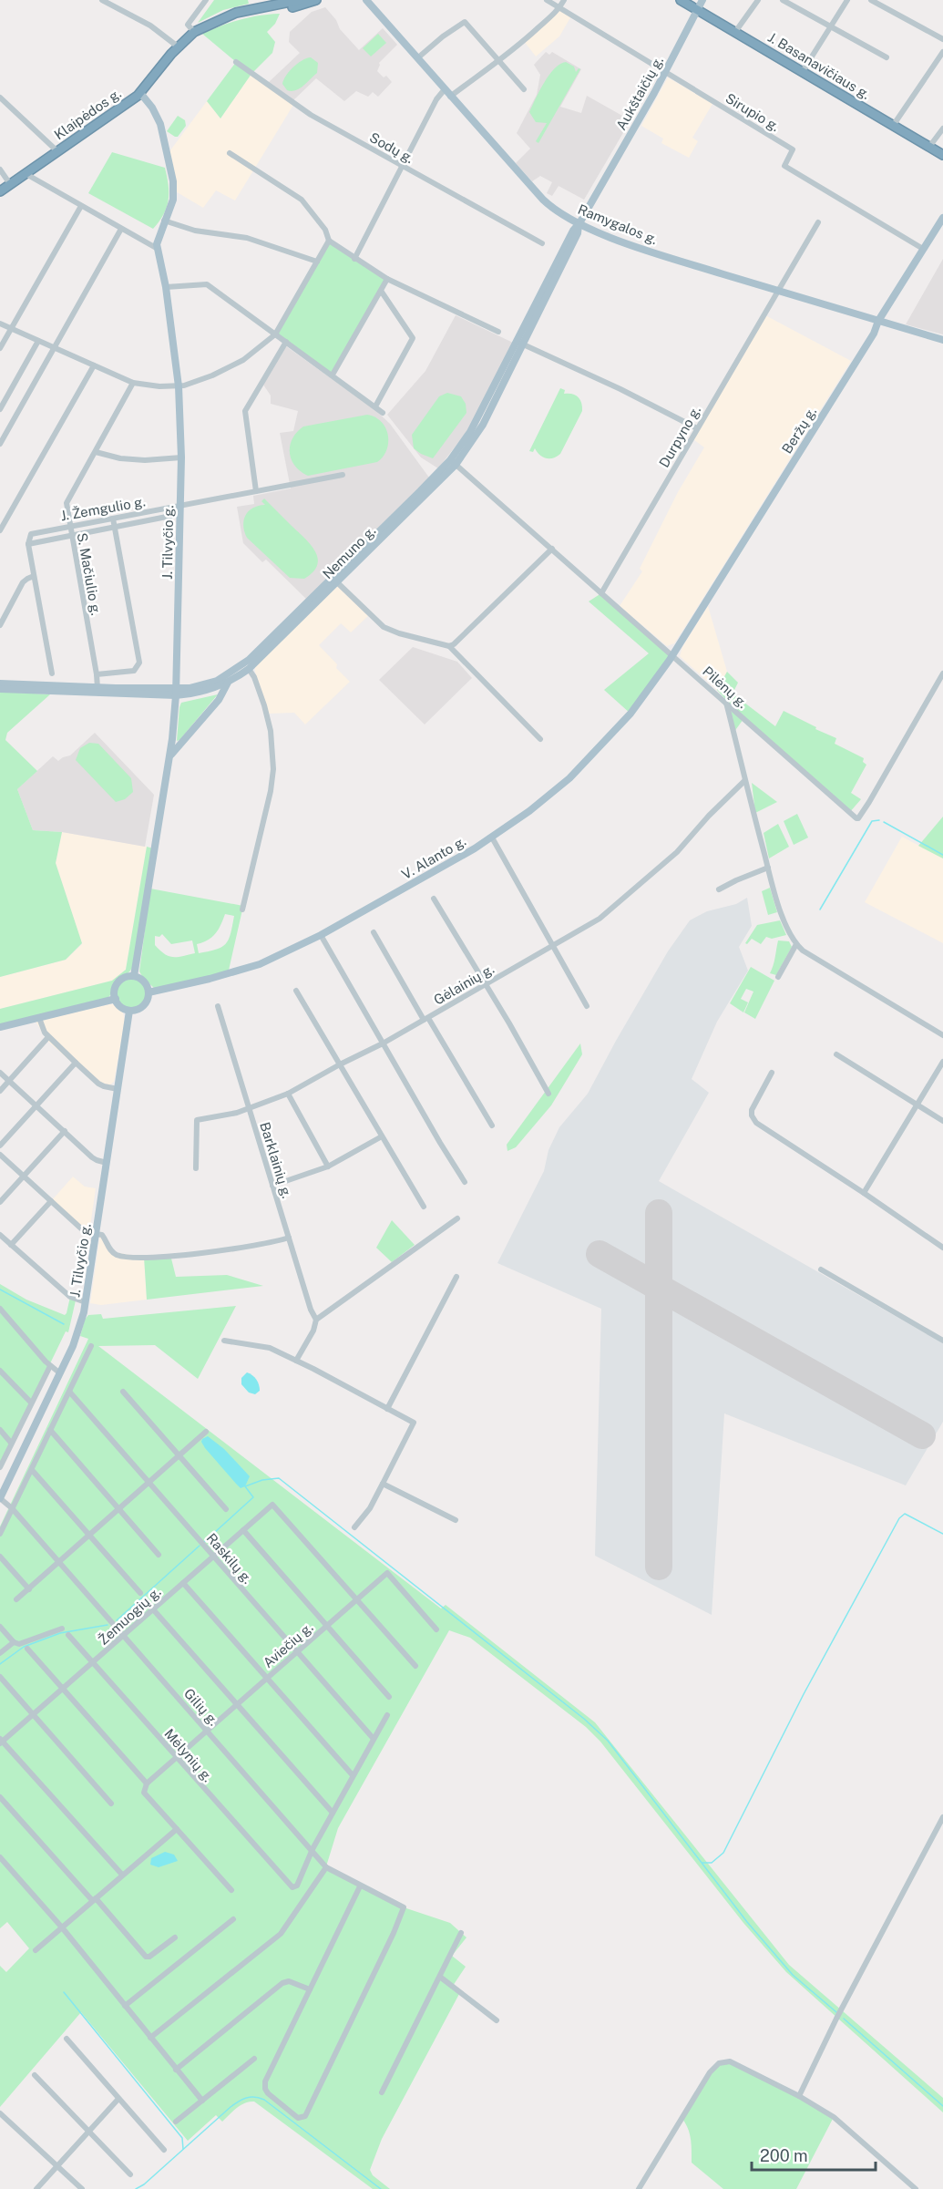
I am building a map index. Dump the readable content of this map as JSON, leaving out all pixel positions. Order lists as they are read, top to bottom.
{
  "streets": {
    "highway": ["J. Basanavičiaus g.", "Klaipėdos g."],
    "main road": [
      "Aukštaičių g.",
      "Ramygalos g.",
      "Beržų g.",
      "J. Tilvyčio g.",
      "Nemuno g.",
      "V. Alanto g."
    ],
    "street": [
      "Sirupio g.",
      "Sodų g.",
      "Durpyno g.",
      "J. Žemgulio g.",
      "S. Mačiulio g.",
      "Pilėnų g.",
      "Gėlainių g.",
      "Barklainių g.",
      "Raskilų g.",
      "Žemuogių g.",
      "Aviečių g.",
      "Gilių g.",
      "Mėlynių g."
    ]
  },
  "crossings": [
    ["J. Basanavičiaus g.", "Aukštaičių g."],
    ["Aukštaičių g.", "Sirupio g."],
    ["Aukštaičių g.", "Nemuno g."],
    ["Sirupio g.", "Beržų g."],
    ["Klaipėdos g.", "J. Tilvyčio g."],
    ["Ramygalos g.", "Beržų g."],
    ["Ramygalos g.", "Durpyno g."],
    ["Ramygalos g.", "Nemuno g."],
    ["Beržų g.", "Pilėnų g."],
    ["Beržų g.", "V. Alanto g."],
    ["Durpyno g.", "Pilėnų g."],
    ["J. Žemgulio g.", "J. Tilvyčio g."],
    ["J. Žemgulio g.", "S. Mačiulio g."],
    ["J. Tilvyčio g.", "Nemuno g."],
    ["J. Tilvyčio g.", "V. Alanto g."],
    ["J. Tilvyčio g.", "Gilių g."],
    ["Nemuno g.", "S. Mačiulio g."],
    ["Nemuno g.", "Pilėnų g."],
    ["Pilėnų g.", "V. Alanto g."],
    ["Gėlainių g.", "Barklainių g."],
    ["Raskilų g.", "Žemuogių g."],
    ["Raskilų g.", "Aviečių g."],
    ["Žemuogių g.", "Aviečių g."],
    ["Žemuogių g.", "Gilių g."],
    ["Žemuogių g.", "Mėlynių g."],
    ["Aviečių g.", "Gilių g."],
    ["Aviečių g.", "Mėlynių g."],
    ["Gilių g.", "Mėlynių g."]
  ],
  "scale_bar": "200 m"
}
